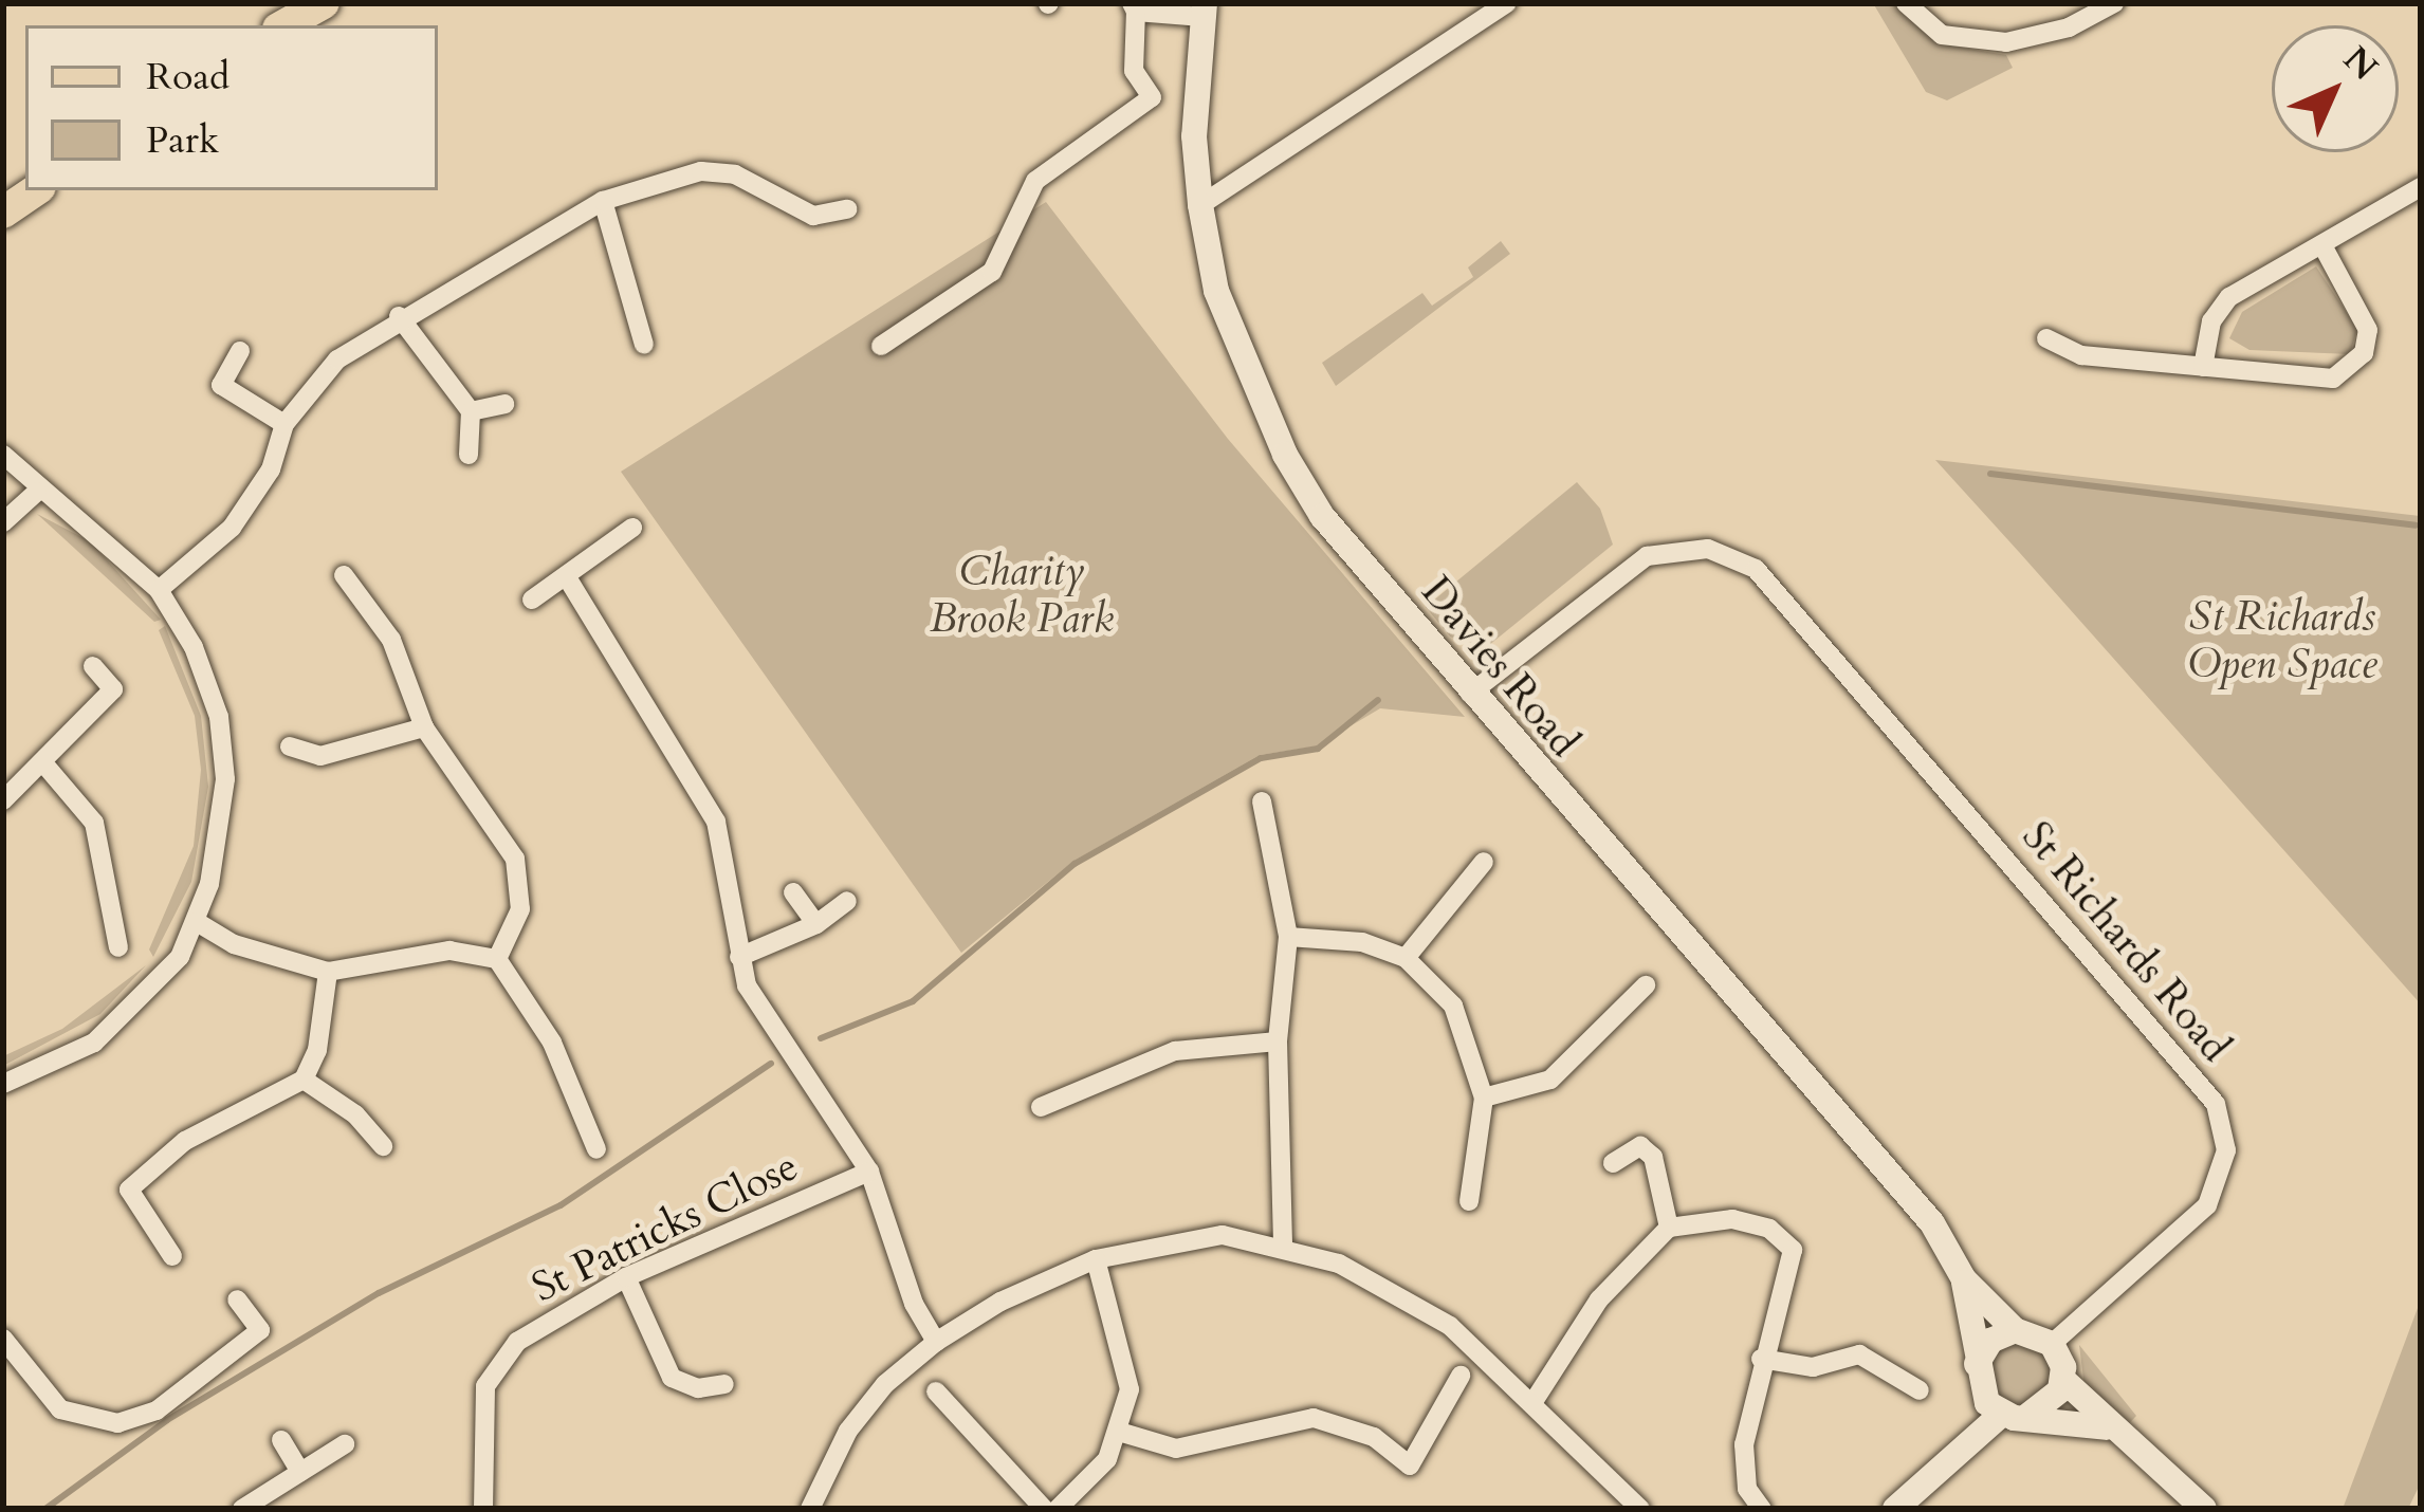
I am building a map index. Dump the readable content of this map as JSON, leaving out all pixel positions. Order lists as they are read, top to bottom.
{
  "streets": {
    "street": ["Davies Road", "St Richards Road", "St Patricks Close"]
  },
  "crossings": [
    ["Davies Road", "St Richards Road"]
  ],
  "parks": ["Charity Brook Park", "St Richards Open Space"],
  "legend": ["Road", "Park"],
  "north": "top right"
}
